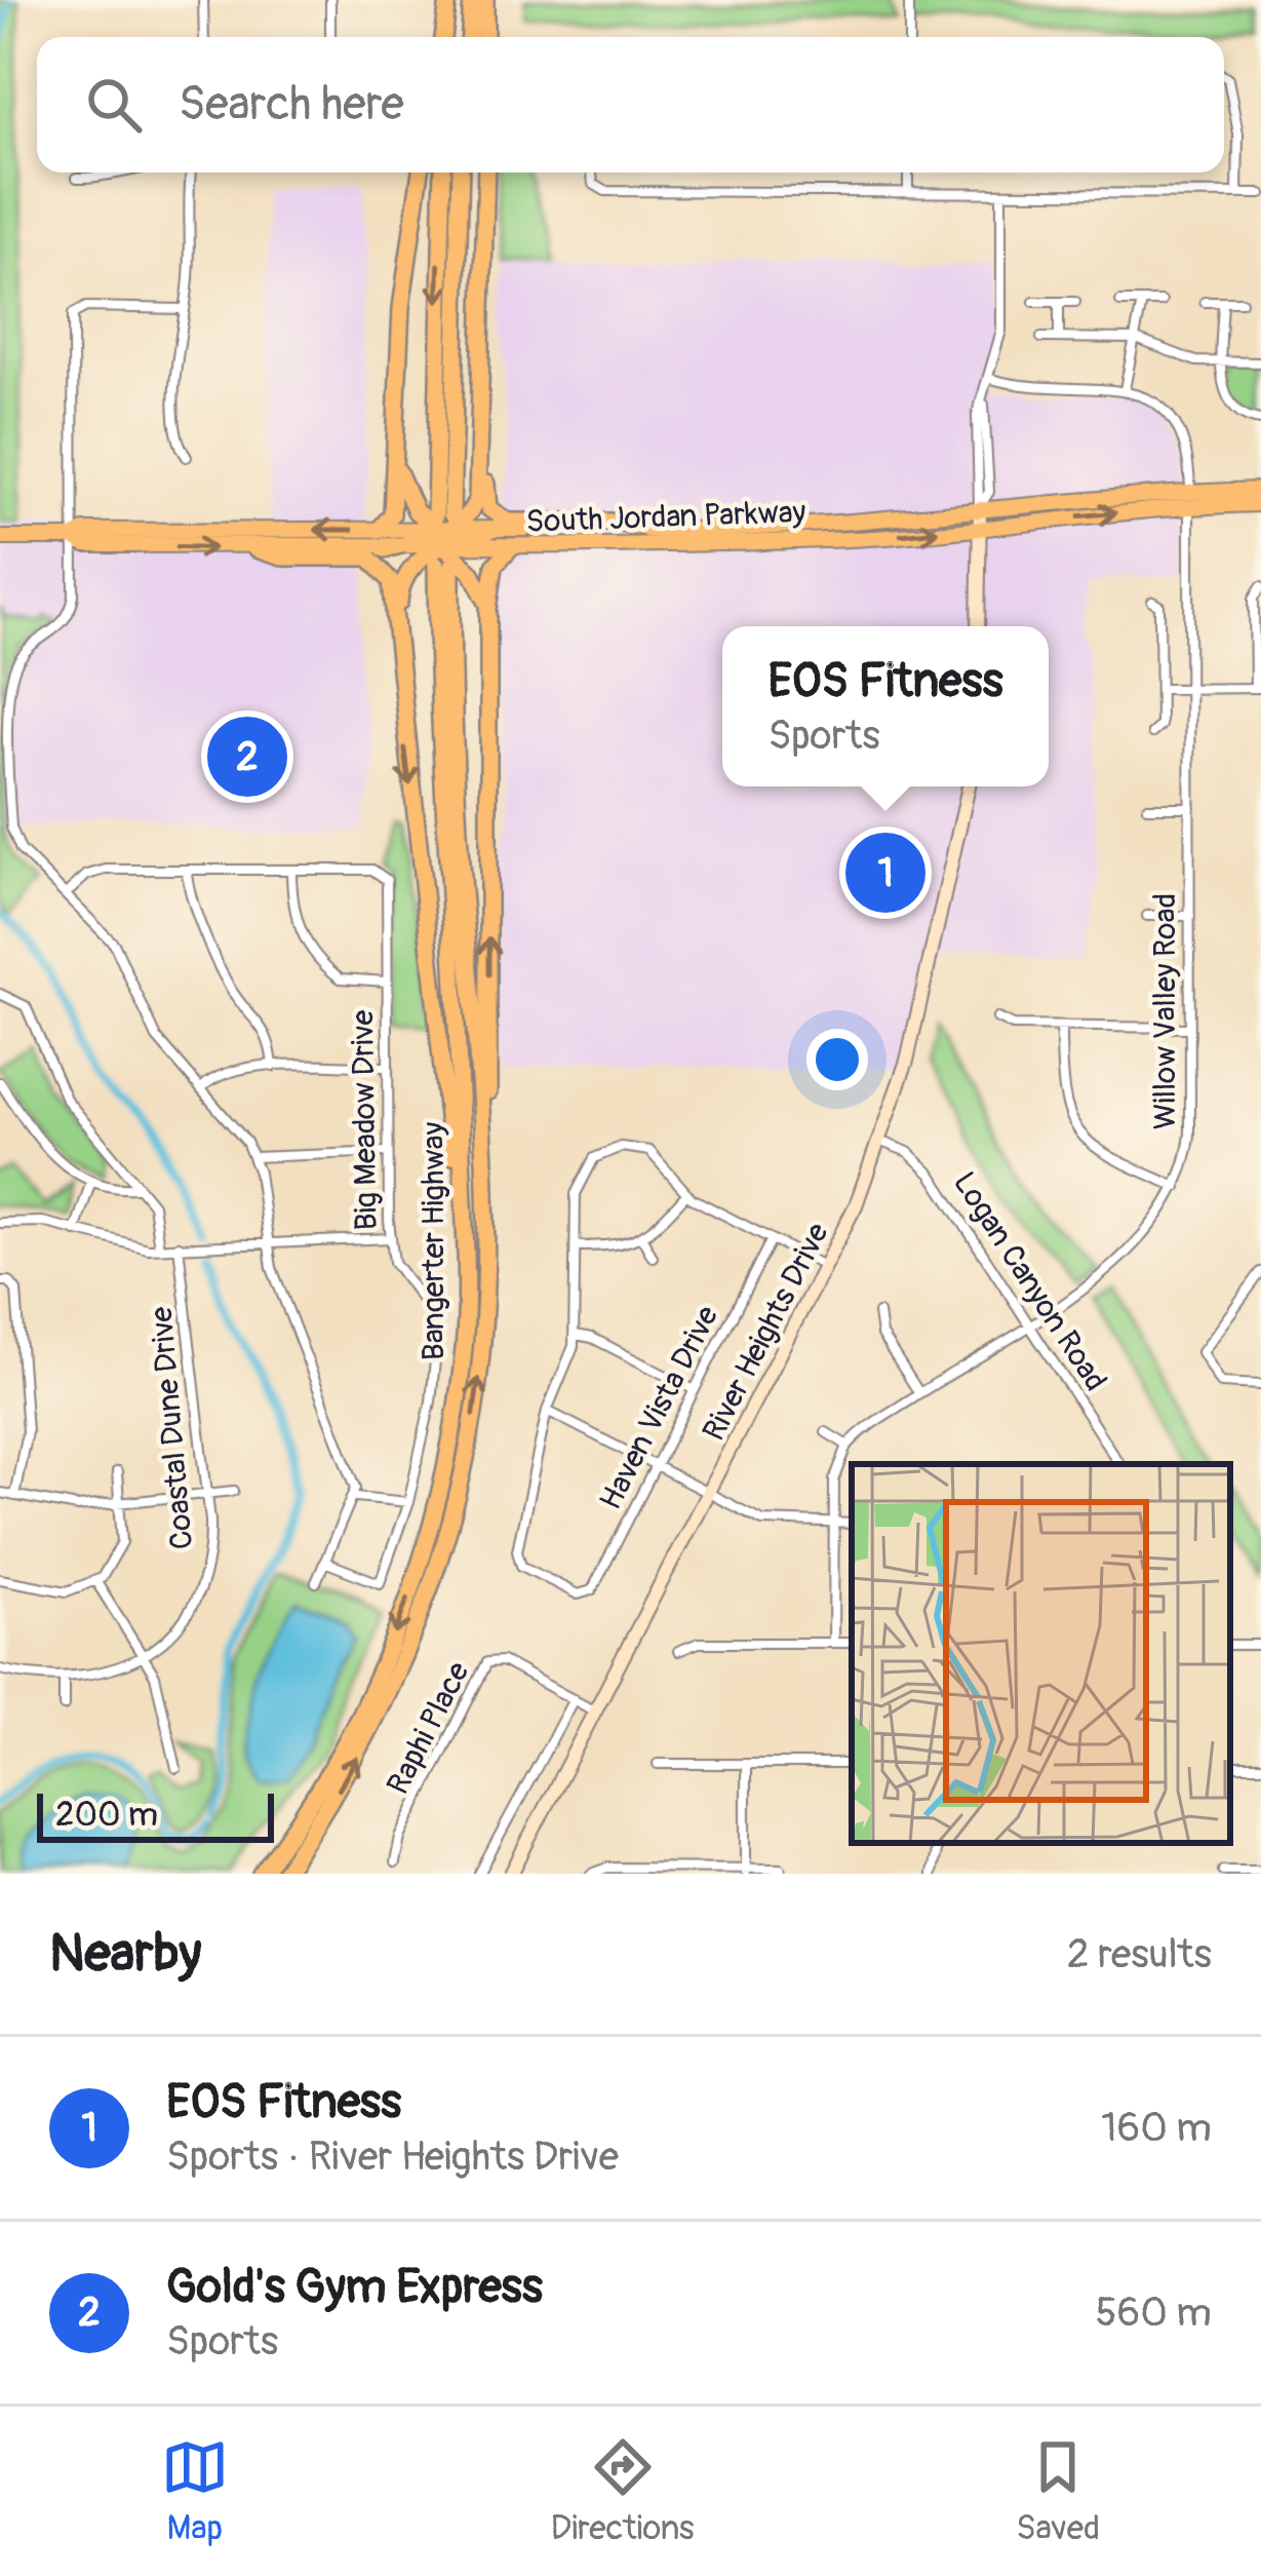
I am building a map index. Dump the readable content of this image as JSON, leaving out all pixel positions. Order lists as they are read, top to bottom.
{
  "streets": {
    "highway": ["Bangerter Highway"],
    "main road": ["South Jordan Parkway"],
    "street": [
      "Willow Valley Road",
      "Big Meadow Drive",
      "Logan Canyon Road",
      "River Heights Drive",
      "Haven Vista Drive",
      "Coastal Dune Drive",
      "Raphi Place"
    ]
  },
  "crossings": [
    ["South Jordan Parkway", "Willow Valley Road"],
    ["South Jordan Parkway", "Bangerter Highway"],
    ["Willow Valley Road", "Logan Canyon Road"],
    ["Logan Canyon Road", "River Heights Drive"],
    ["River Heights Drive", "Raphi Place"]
  ],
  "scale_bar": "200 m",
  "page": {
    "search": "Search here",
    "popup": ["EOS Fitness", "Sports"],
    "pins": ["2", "1"],
    "scale": "200 m",
    "heading": ["Nearby", "2 results"],
    "list": [
      {
        "mark": "1",
        "name": "EOS Fitness",
        "note": "Sports · River Heights Drive",
        "value": "160 m"
      },
      {
        "mark": "2",
        "name": "Gold's Gym Express",
        "note": "Sports",
        "value": "560 m"
      }
    ],
    "nav": ["Map", "Directions", "Saved"]
  }
}
